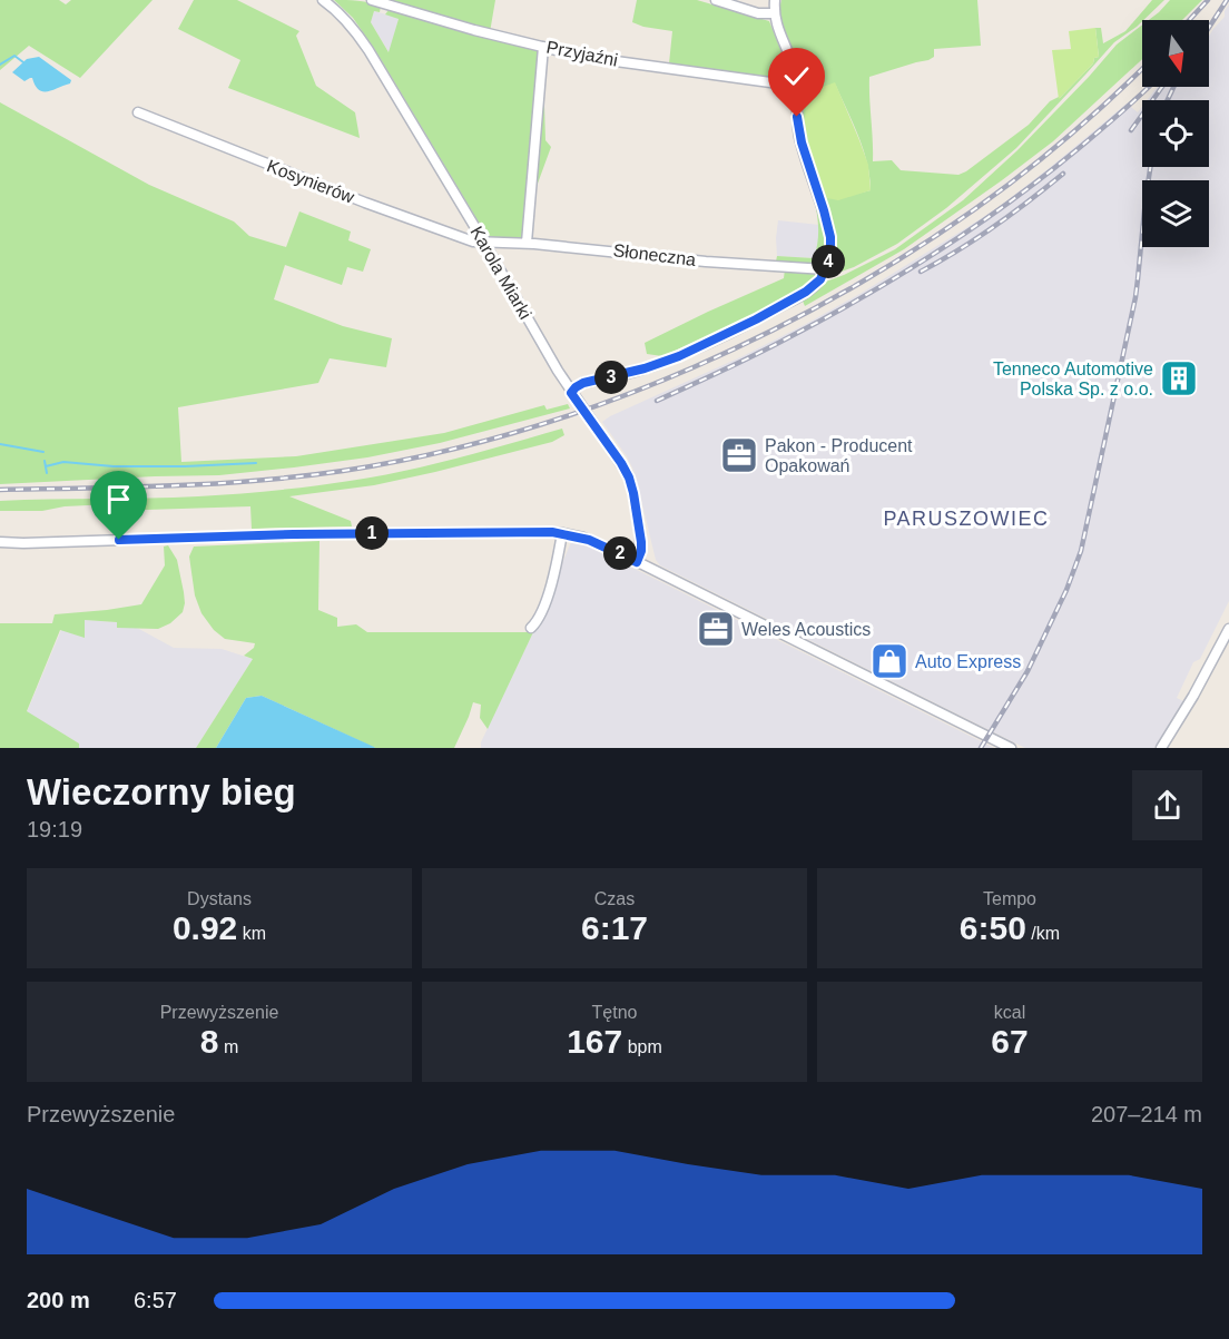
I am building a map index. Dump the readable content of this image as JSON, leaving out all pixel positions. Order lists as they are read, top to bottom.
{
  "streets": {
    "street": [
      "Przyjaźni",
      "Kosynierów",
      "Słoneczna",
      "Karola Miarki"
    ]
  },
  "crossings": [
    ["Kosynierów", "Słoneczna"],
    ["Kosynierów", "Karola Miarki"],
    ["Słoneczna", "Karola Miarki"]
  ],
  "districts": ["PARUSZOWIEC"],
  "places": {
    "building": ["Tenneco Automotive Polska Sp. z o.o."],
    "office": ["Pakon - Producent Opakowań", "Weles Acoustics"],
    "shop": ["Auto Express"]
  },
  "north": "bottom",
  "page": {
    "pins": [
      "4",
      "3",
      "1",
      "2"
    ],
    "heading": ["Wieczorny bieg", "19:19"],
    "stats": [
      ["Dystans", "0.92 km"],
      ["Czas", "6:17"],
      ["Tempo", "6:50 /km"],
      ["Przewyższenie", "8 m"],
      ["Tętno", "167 bpm"],
      ["kcal", "67"]
    ],
    "chart": ["Przewyższenie", "207–214 m"],
    "list": [
      {
        "name": "200 m",
        "note": "6:57"
      }
    ]
  }
}
